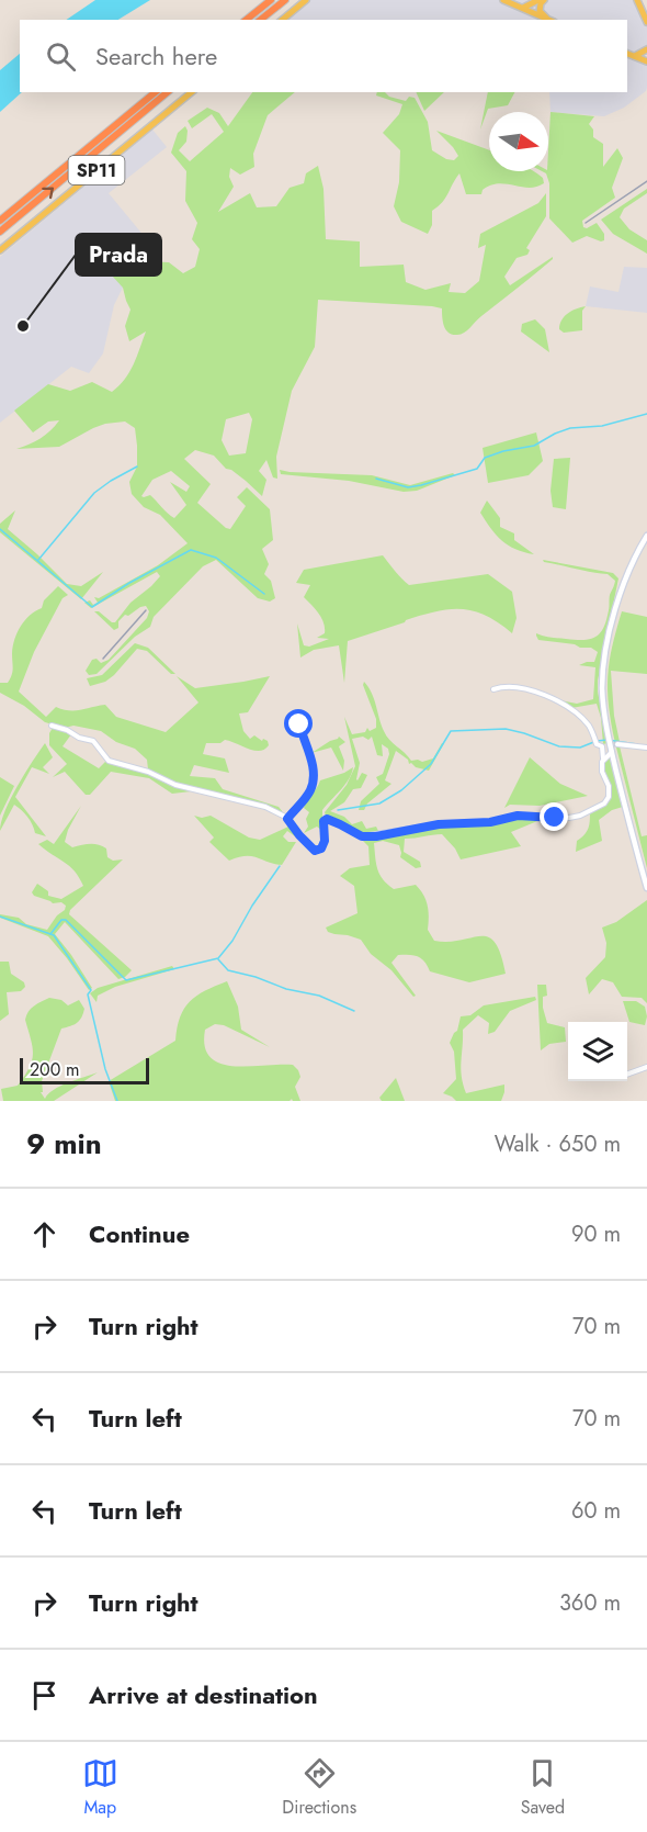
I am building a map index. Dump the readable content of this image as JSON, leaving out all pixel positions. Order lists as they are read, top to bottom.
{
  "streets": {
    "main road": ["SP11"]
  },
  "places": ["Prada"],
  "scale_bar": "200 m",
  "north": "right",
  "page": {
    "search": "Search here",
    "scale": "200 m",
    "heading": ["9 min", "Walk · 650 m"],
    "list": [
      ["Continue", "90 m"],
      ["Turn right", "70 m"],
      ["Turn left", "70 m"],
      ["Turn left", "60 m"],
      ["Turn right", "360 m"],
      "Arrive at destination"
    ],
    "nav": ["Map", "Directions", "Saved"]
  }
}
